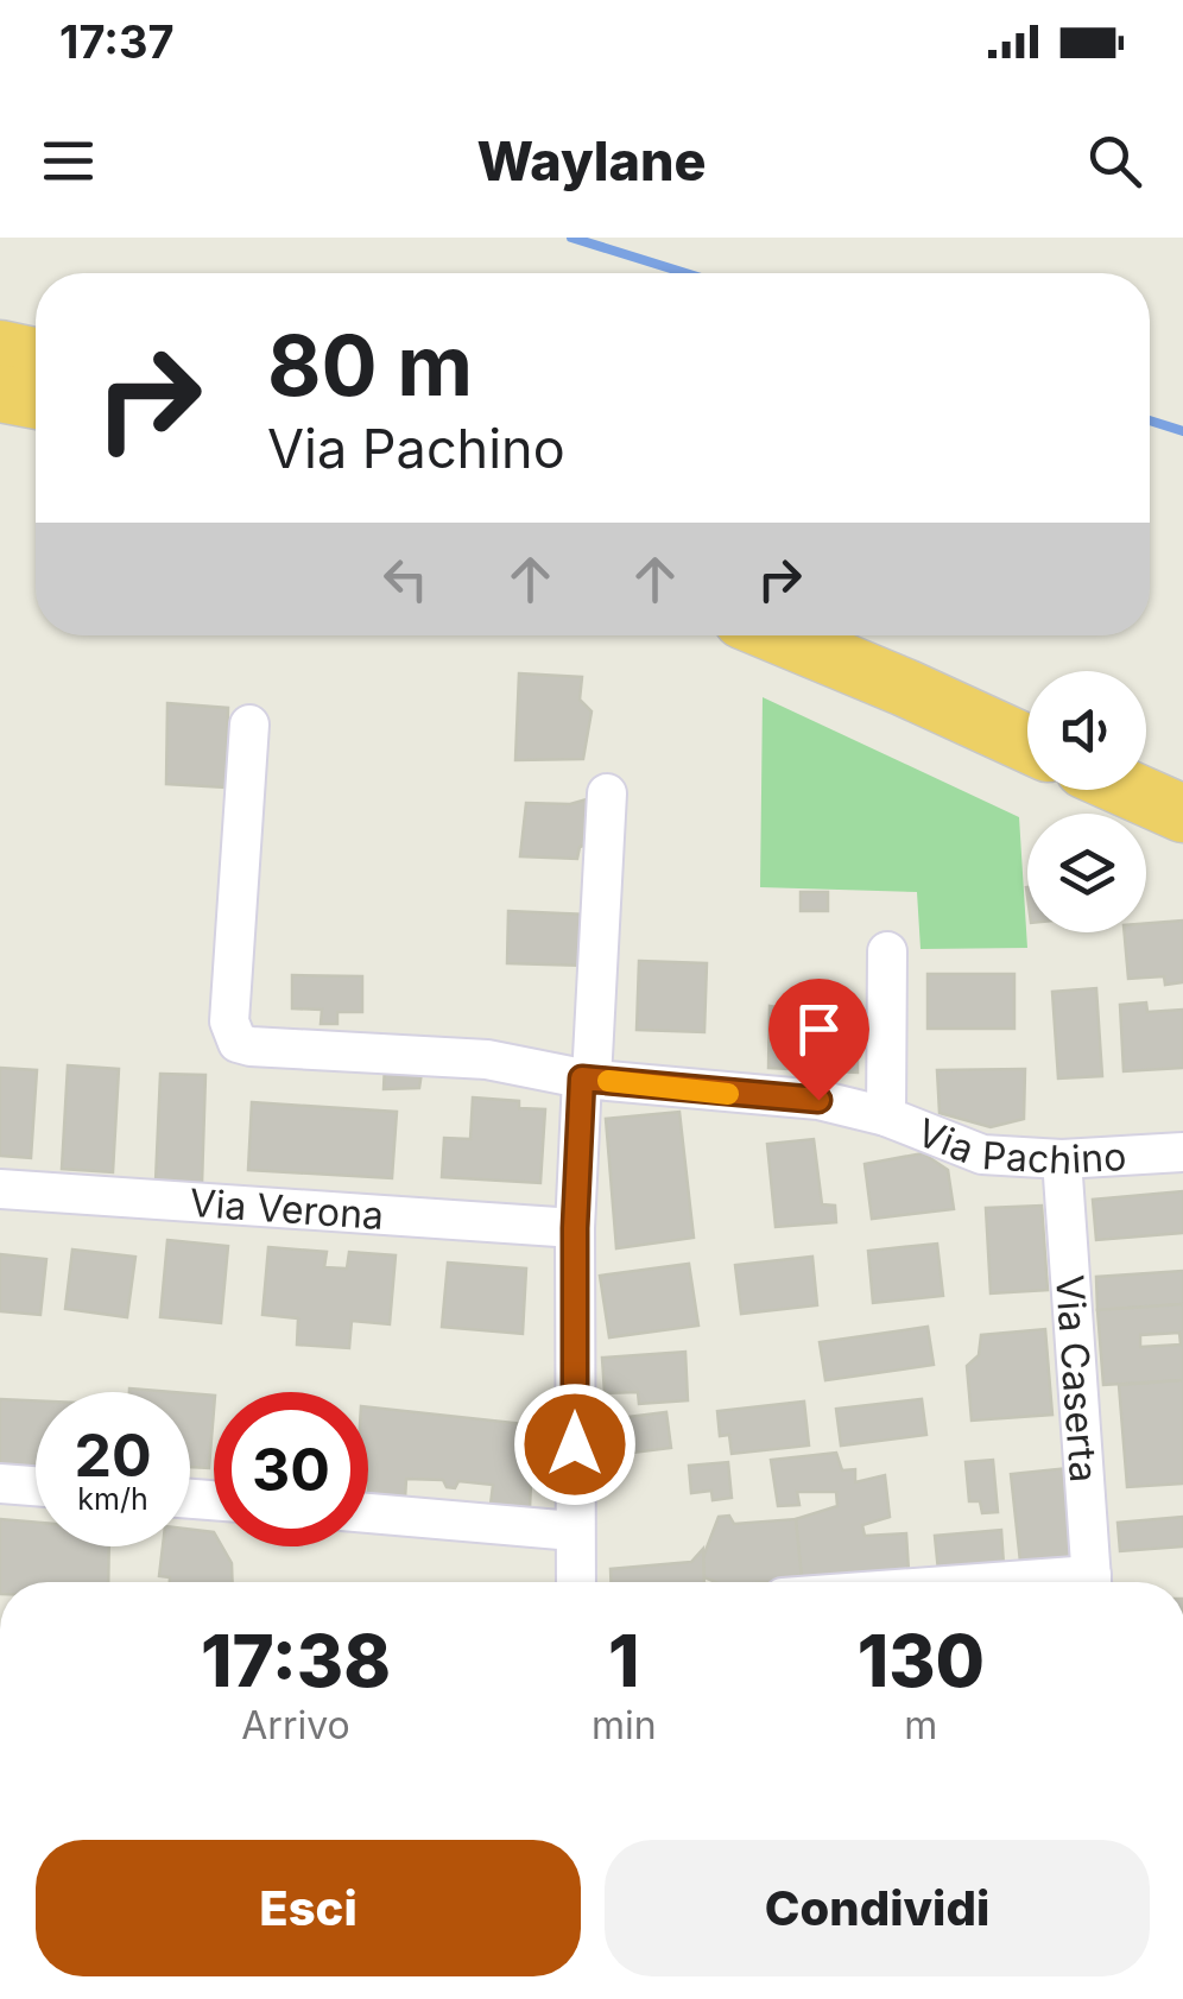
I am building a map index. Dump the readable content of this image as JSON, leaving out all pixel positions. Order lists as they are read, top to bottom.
{
  "streets": {
    "street": ["Via Pachino", "Via Verona", "Via Caserta"]
  },
  "crossings": [
    ["Via Pachino", "Via Caserta"]
  ],
  "page": {
    "status": "17:37",
    "header": "Waylane",
    "turn": ["80 m", "Via Pachino"],
    "speed": "20 km/h",
    "limit": "30",
    "eta": [
      "17:38",
      "Arrivo",
      "1",
      "min",
      "130",
      "m"
    ],
    "buttons": ["Esci", "Condividi"]
  }
}
